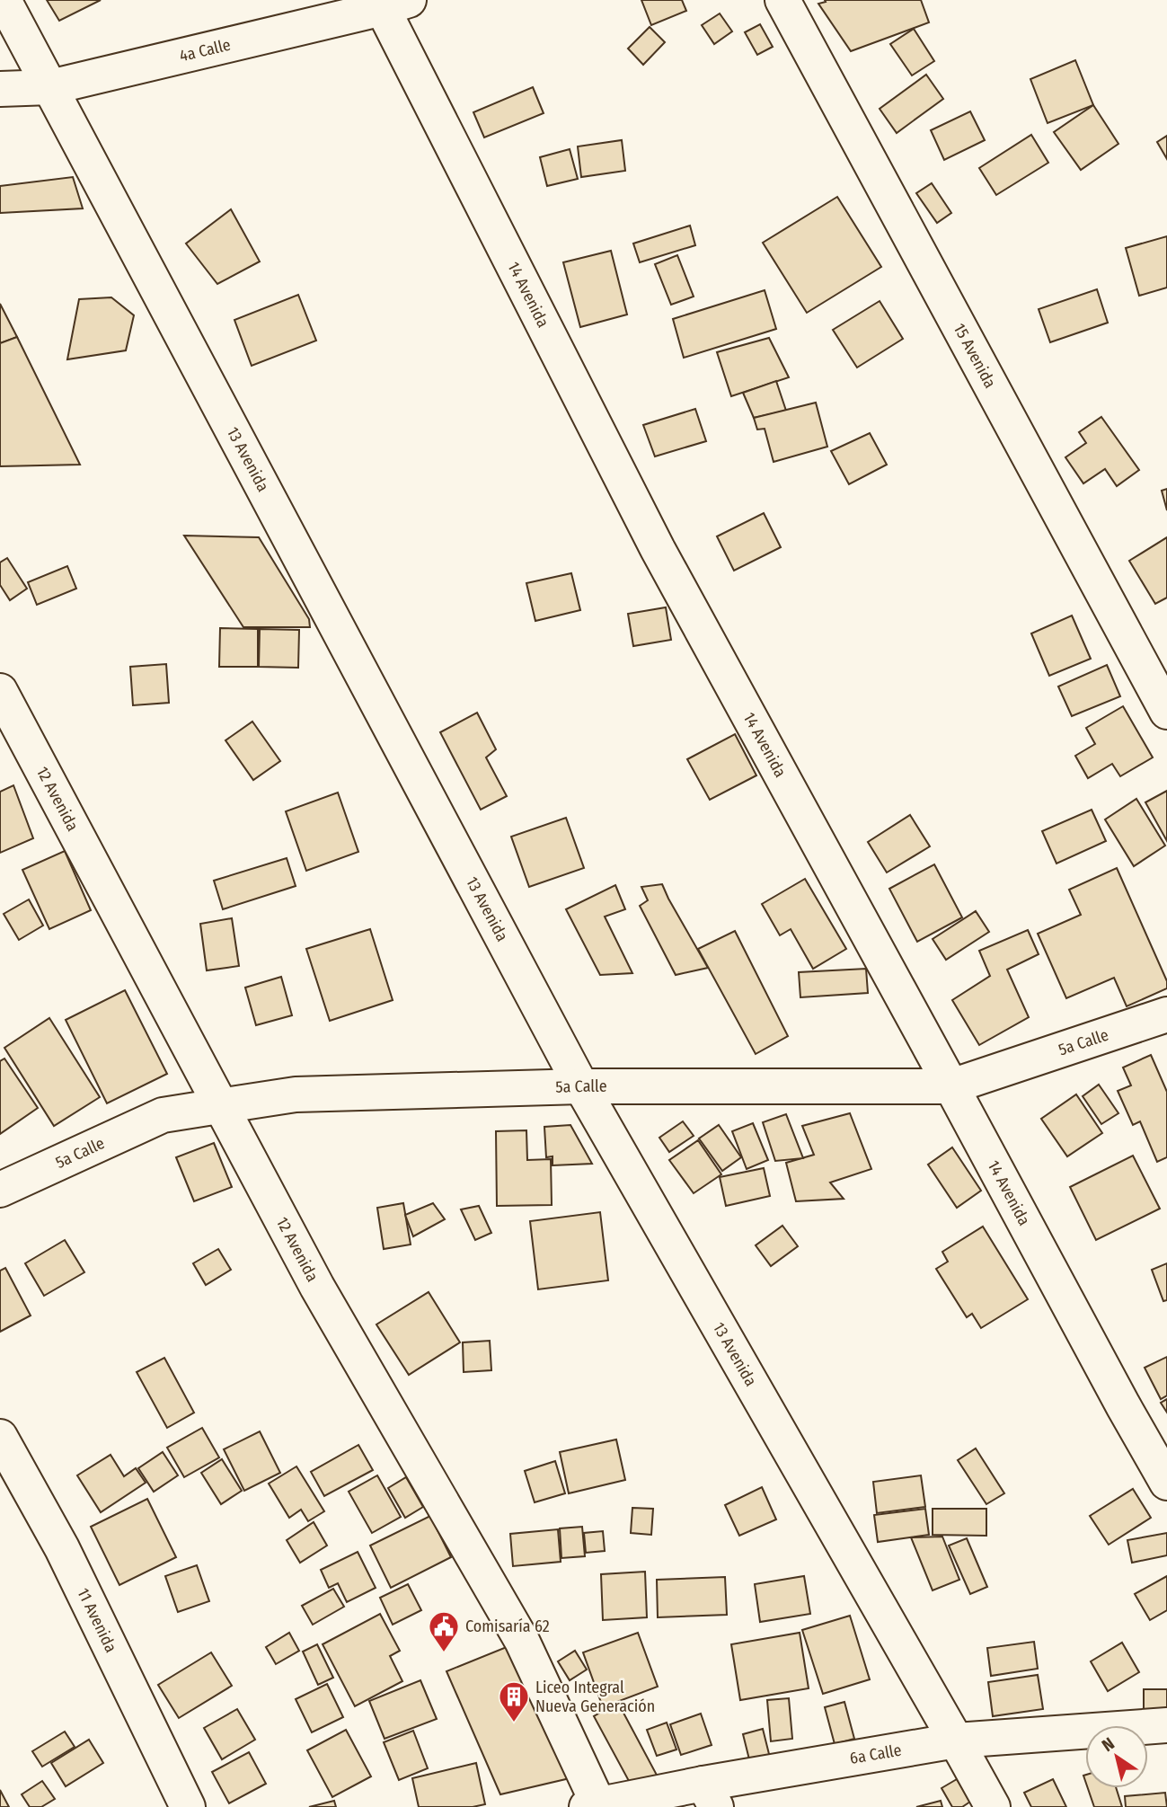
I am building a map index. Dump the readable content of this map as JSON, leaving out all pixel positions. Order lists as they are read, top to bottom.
{
  "streets": {
    "street": [
      "4a Calle",
      "14 Avenida",
      "15 Avenida",
      "13 Avenida",
      "12 Avenida",
      "5a Calle",
      "11 Avenida",
      "6a Calle"
    ]
  },
  "crossings": [
    ["4a Calle", "14 Avenida"],
    ["4a Calle", "13 Avenida"],
    ["14 Avenida", "5a Calle"],
    ["13 Avenida", "5a Calle"],
    ["13 Avenida", "6a Calle"],
    ["12 Avenida", "5a Calle"],
    ["12 Avenida", "6a Calle"]
  ],
  "places": {
    "public building": ["Comisaría 62"],
    "building": ["Liceo Integral Nueva Generación"]
  },
  "north": "top left"
}
